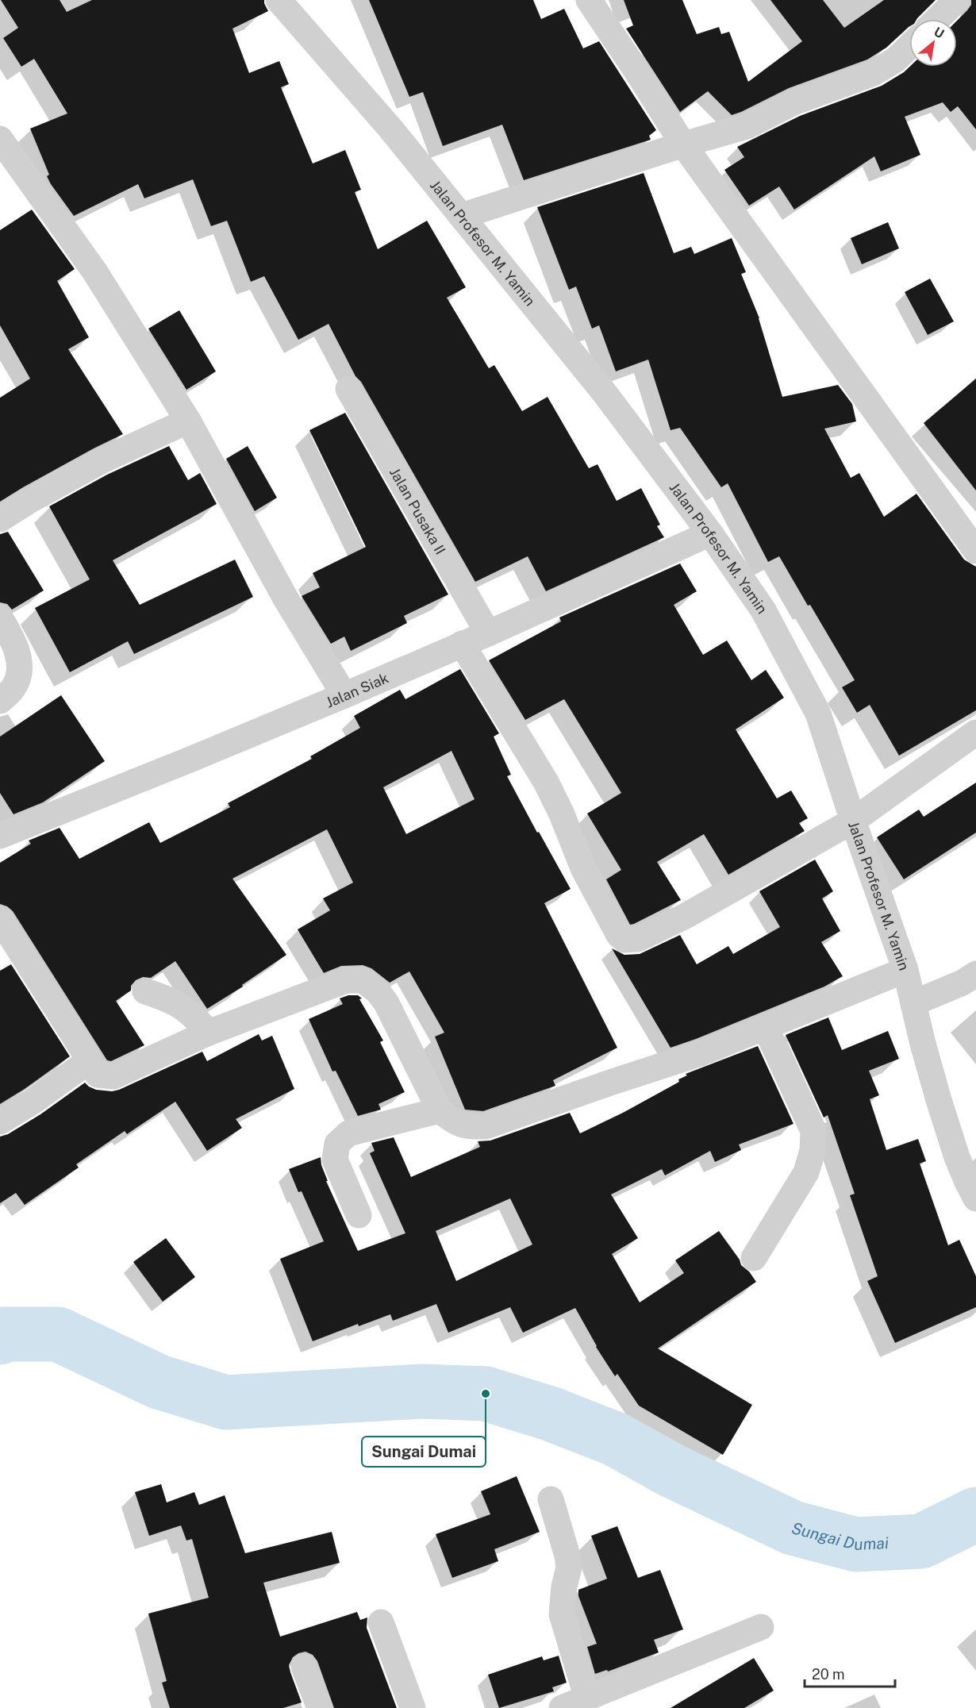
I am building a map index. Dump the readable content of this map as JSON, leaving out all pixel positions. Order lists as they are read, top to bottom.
{
  "streets": {
    "street": ["Jalan Profesor M. Yamin", "Jalan Pusaka II", "Jalan Siak"]
  },
  "crossings": [
    ["Jalan Profesor M. Yamin", "Jalan Siak"],
    ["Jalan Pusaka II", "Jalan Siak"]
  ],
  "water": ["Sungai Dumai"],
  "places": ["Sungai Dumai"],
  "scale_bar": "20 m",
  "north": "top right"
}
